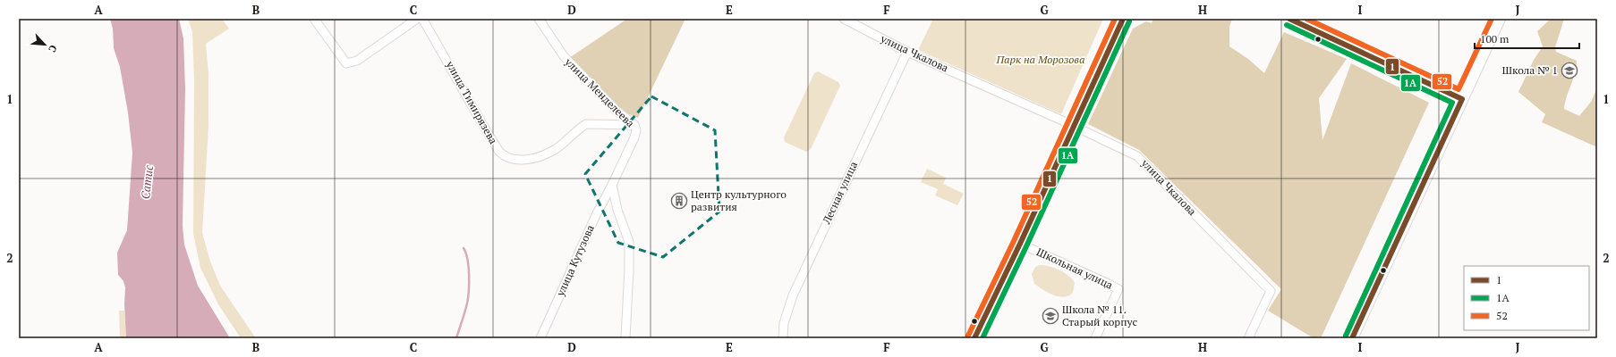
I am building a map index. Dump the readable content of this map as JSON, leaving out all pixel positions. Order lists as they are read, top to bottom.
{
  "streets": {
    "street": [
      "улица Чкалова",
      "улица Менделеева",
      "улица Тимирязева",
      "Лесная улица",
      "улица Кутузова",
      "Школьная улица"
    ]
  },
  "crossings": [
    ["улица Чкалова", "Лесная улица"],
    ["улица Менделеева", "улица Тимирязева"],
    ["улица Менделеева", "улица Кутузова"]
  ],
  "water": ["Сатис"],
  "parks": ["Парк на Морозова"],
  "places": {
    "school or university": ["Школа № 1", "Школа № 11. Старый корпус"],
    "building": ["Центр культурного развития"]
  },
  "lines": ["transit line 1", "transit line 52", "transit line 1А"],
  "legend": ["1", "1А", "52"],
  "scale_bar": "100 m",
  "north": "bottom right",
  "grid": {
    "columns": [
      "A",
      "B",
      "C",
      "D",
      "E",
      "F",
      "G",
      "H",
      "I",
      "J"
    ],
    "rows": ["1", "2"]
  }
}
